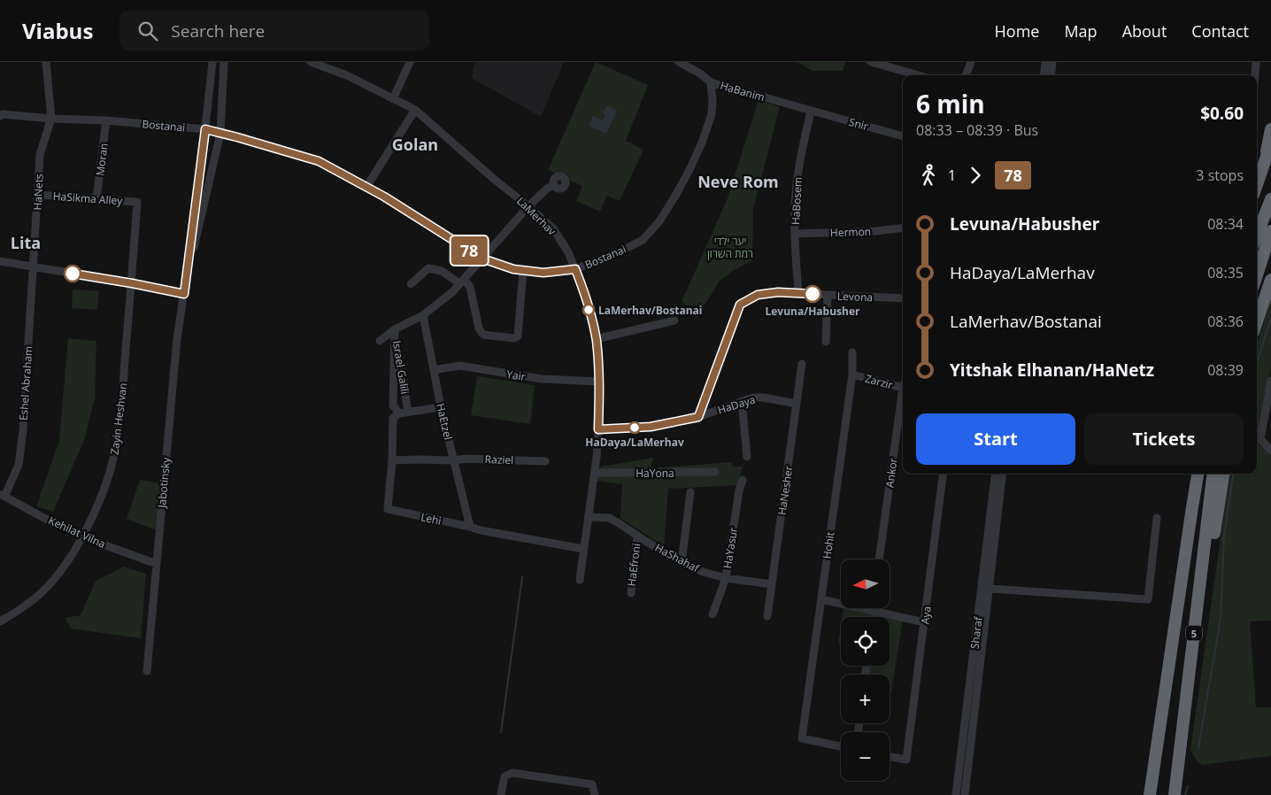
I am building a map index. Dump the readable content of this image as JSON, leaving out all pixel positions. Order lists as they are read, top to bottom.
{
  "streets": {
    "highway": ["5"],
    "street": [
      "HaBanim",
      "Snir",
      "Bostanai",
      "Moran",
      "HaNets",
      "HaSikma Alley",
      "HaBosem",
      "LaMerhav",
      "Hermon",
      "Levona",
      "Israel Galili",
      "Yair",
      "Zarzir",
      "Eshel Abraham",
      "HaDaya",
      "Zayin Heshvan",
      "HaEtzel",
      "Raziel",
      "HaYona",
      "Ankor",
      "Jabotinsky",
      "HaNesher",
      "Lehi",
      "Kehilat Vilna",
      "Hohit",
      "HaYasur",
      "HaShahaf",
      "HaEfroni",
      "Aya",
      "Sharaf"
    ]
  },
  "crossings": [
    ["HaBanim", "Snir"],
    ["HaBanim", "Bostanai"],
    ["HaBanim", "HaBosem"],
    ["Snir", "HaBosem"],
    ["Bostanai", "Moran"],
    ["Bostanai", "HaNets"],
    ["Bostanai", "LaMerhav"],
    ["Bostanai", "Jabotinsky"],
    ["Moran", "HaSikma Alley"],
    ["HaNets", "HaSikma Alley"],
    ["HaNets", "Eshel Abraham"],
    ["HaSikma Alley", "Zayin Heshvan"],
    ["HaBosem", "Hermon"],
    ["HaBosem", "Levona"],
    ["LaMerhav", "Yair"],
    ["LaMerhav", "HaDaya"],
    ["LaMerhav", "HaYona"],
    ["LaMerhav", "Lehi"],
    ["LaMerhav", "HaShahaf"],
    ["Levona", "HaDaya"],
    ["Israel Galili", "Lehi"],
    ["Yair", "HaEtzel"],
    ["Zarzir", "Hohit"],
    ["Eshel Abraham", "Kehilat Vilna"],
    ["HaDaya", "HaNesher"],
    ["Zayin Heshvan", "Kehilat Vilna"],
    ["HaEtzel", "Raziel"],
    ["HaEtzel", "Lehi"],
    ["Jabotinsky", "Kehilat Vilna"],
    ["HaNesher", "HaShahaf"],
    ["HaYasur", "HaShahaf"],
    ["HaShahaf", "HaEfroni"]
  ],
  "districts": ["Golan", "Neve Rom", "Lita"],
  "parks": ["יער ילדי רמת השרון"],
  "places": ["Levuna/Habusher", "LaMerhav/Bostanai", "HaDaya/LaMerhav"],
  "lines": ["bus line 78"],
  "north": "left",
  "page": {
    "header": "Viabus",
    "search": "Search here",
    "nav": [
      "Home",
      "Map",
      "About",
      "Contact"
    ],
    "on_map": "78",
    "heading": ["6 min", "08:33 – 08:39 · Bus", "$0.60"],
    "legs": ["1", "78", "3 stops"],
    "list": [
      {
        "name": "Levuna/Habusher",
        "value": "08:34"
      },
      {
        "name": "HaDaya/LaMerhav",
        "value": "08:35"
      },
      {
        "name": "LaMerhav/Bostanai",
        "value": "08:36"
      },
      {
        "name": "Yitshak Elhanan/HaNetz",
        "value": "08:39"
      }
    ],
    "buttons": ["Start", "Tickets"],
    "map_buttons": ["+", "−"]
  }
}
